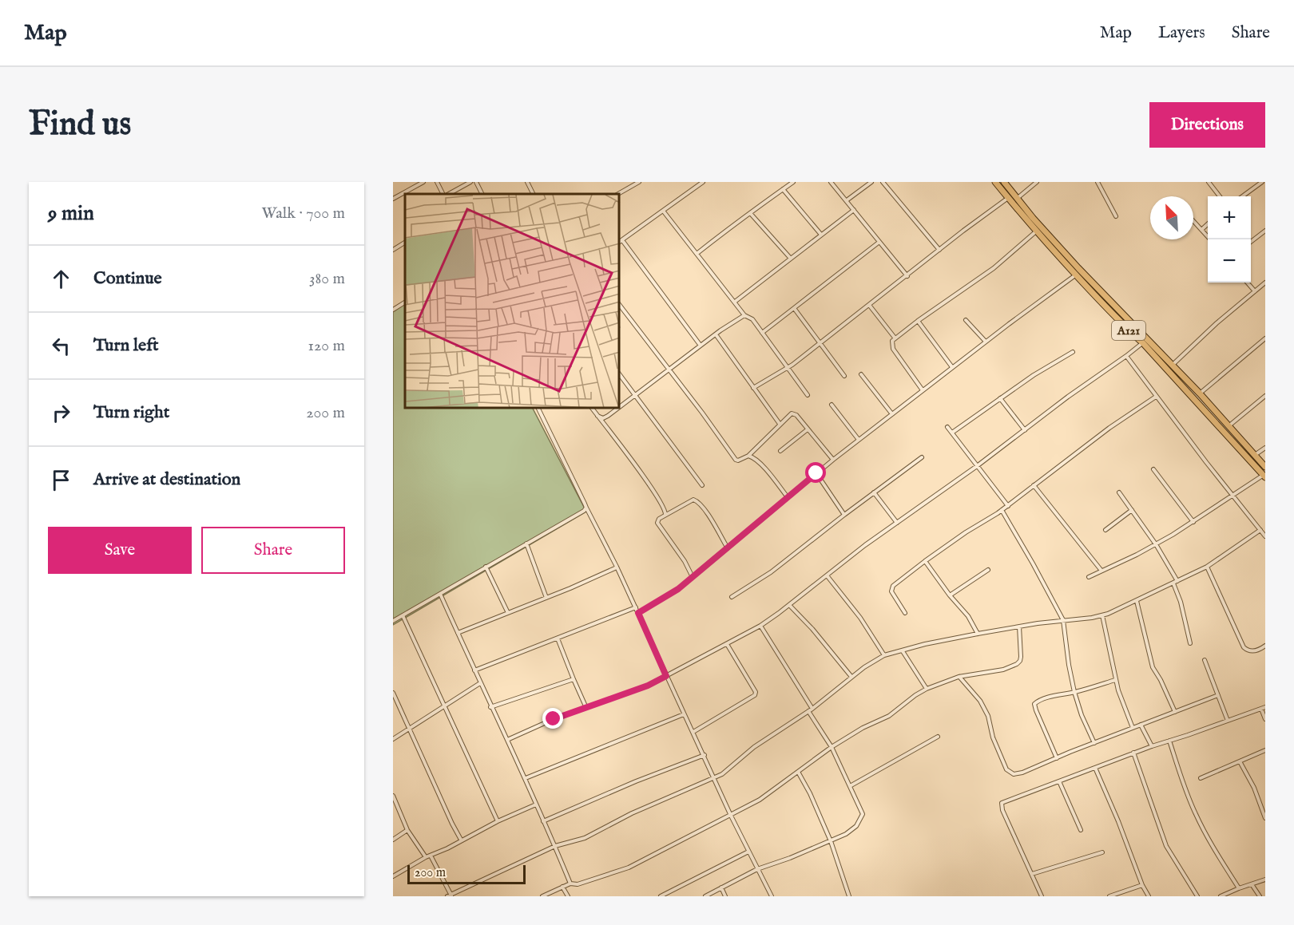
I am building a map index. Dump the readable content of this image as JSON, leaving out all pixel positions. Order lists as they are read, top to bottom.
{
  "streets": {
    "highway": ["A121"]
  },
  "scale_bar": "200 m",
  "north": "top left",
  "page": {
    "header": "Map",
    "nav": ["Map", "Layers", "Share"],
    "buttons": [
      "Directions",
      ["Save", "Share"]
    ],
    "title": "Find us",
    "heading": ["9 min", "Walk · 700 m"],
    "map_buttons": ["+", "−"],
    "list": [
      ["Continue", "380 m"],
      ["Turn left", "120 m"],
      ["Turn right", "200 m"],
      "Arrive at destination"
    ],
    "scale": "200 m"
  }
}
